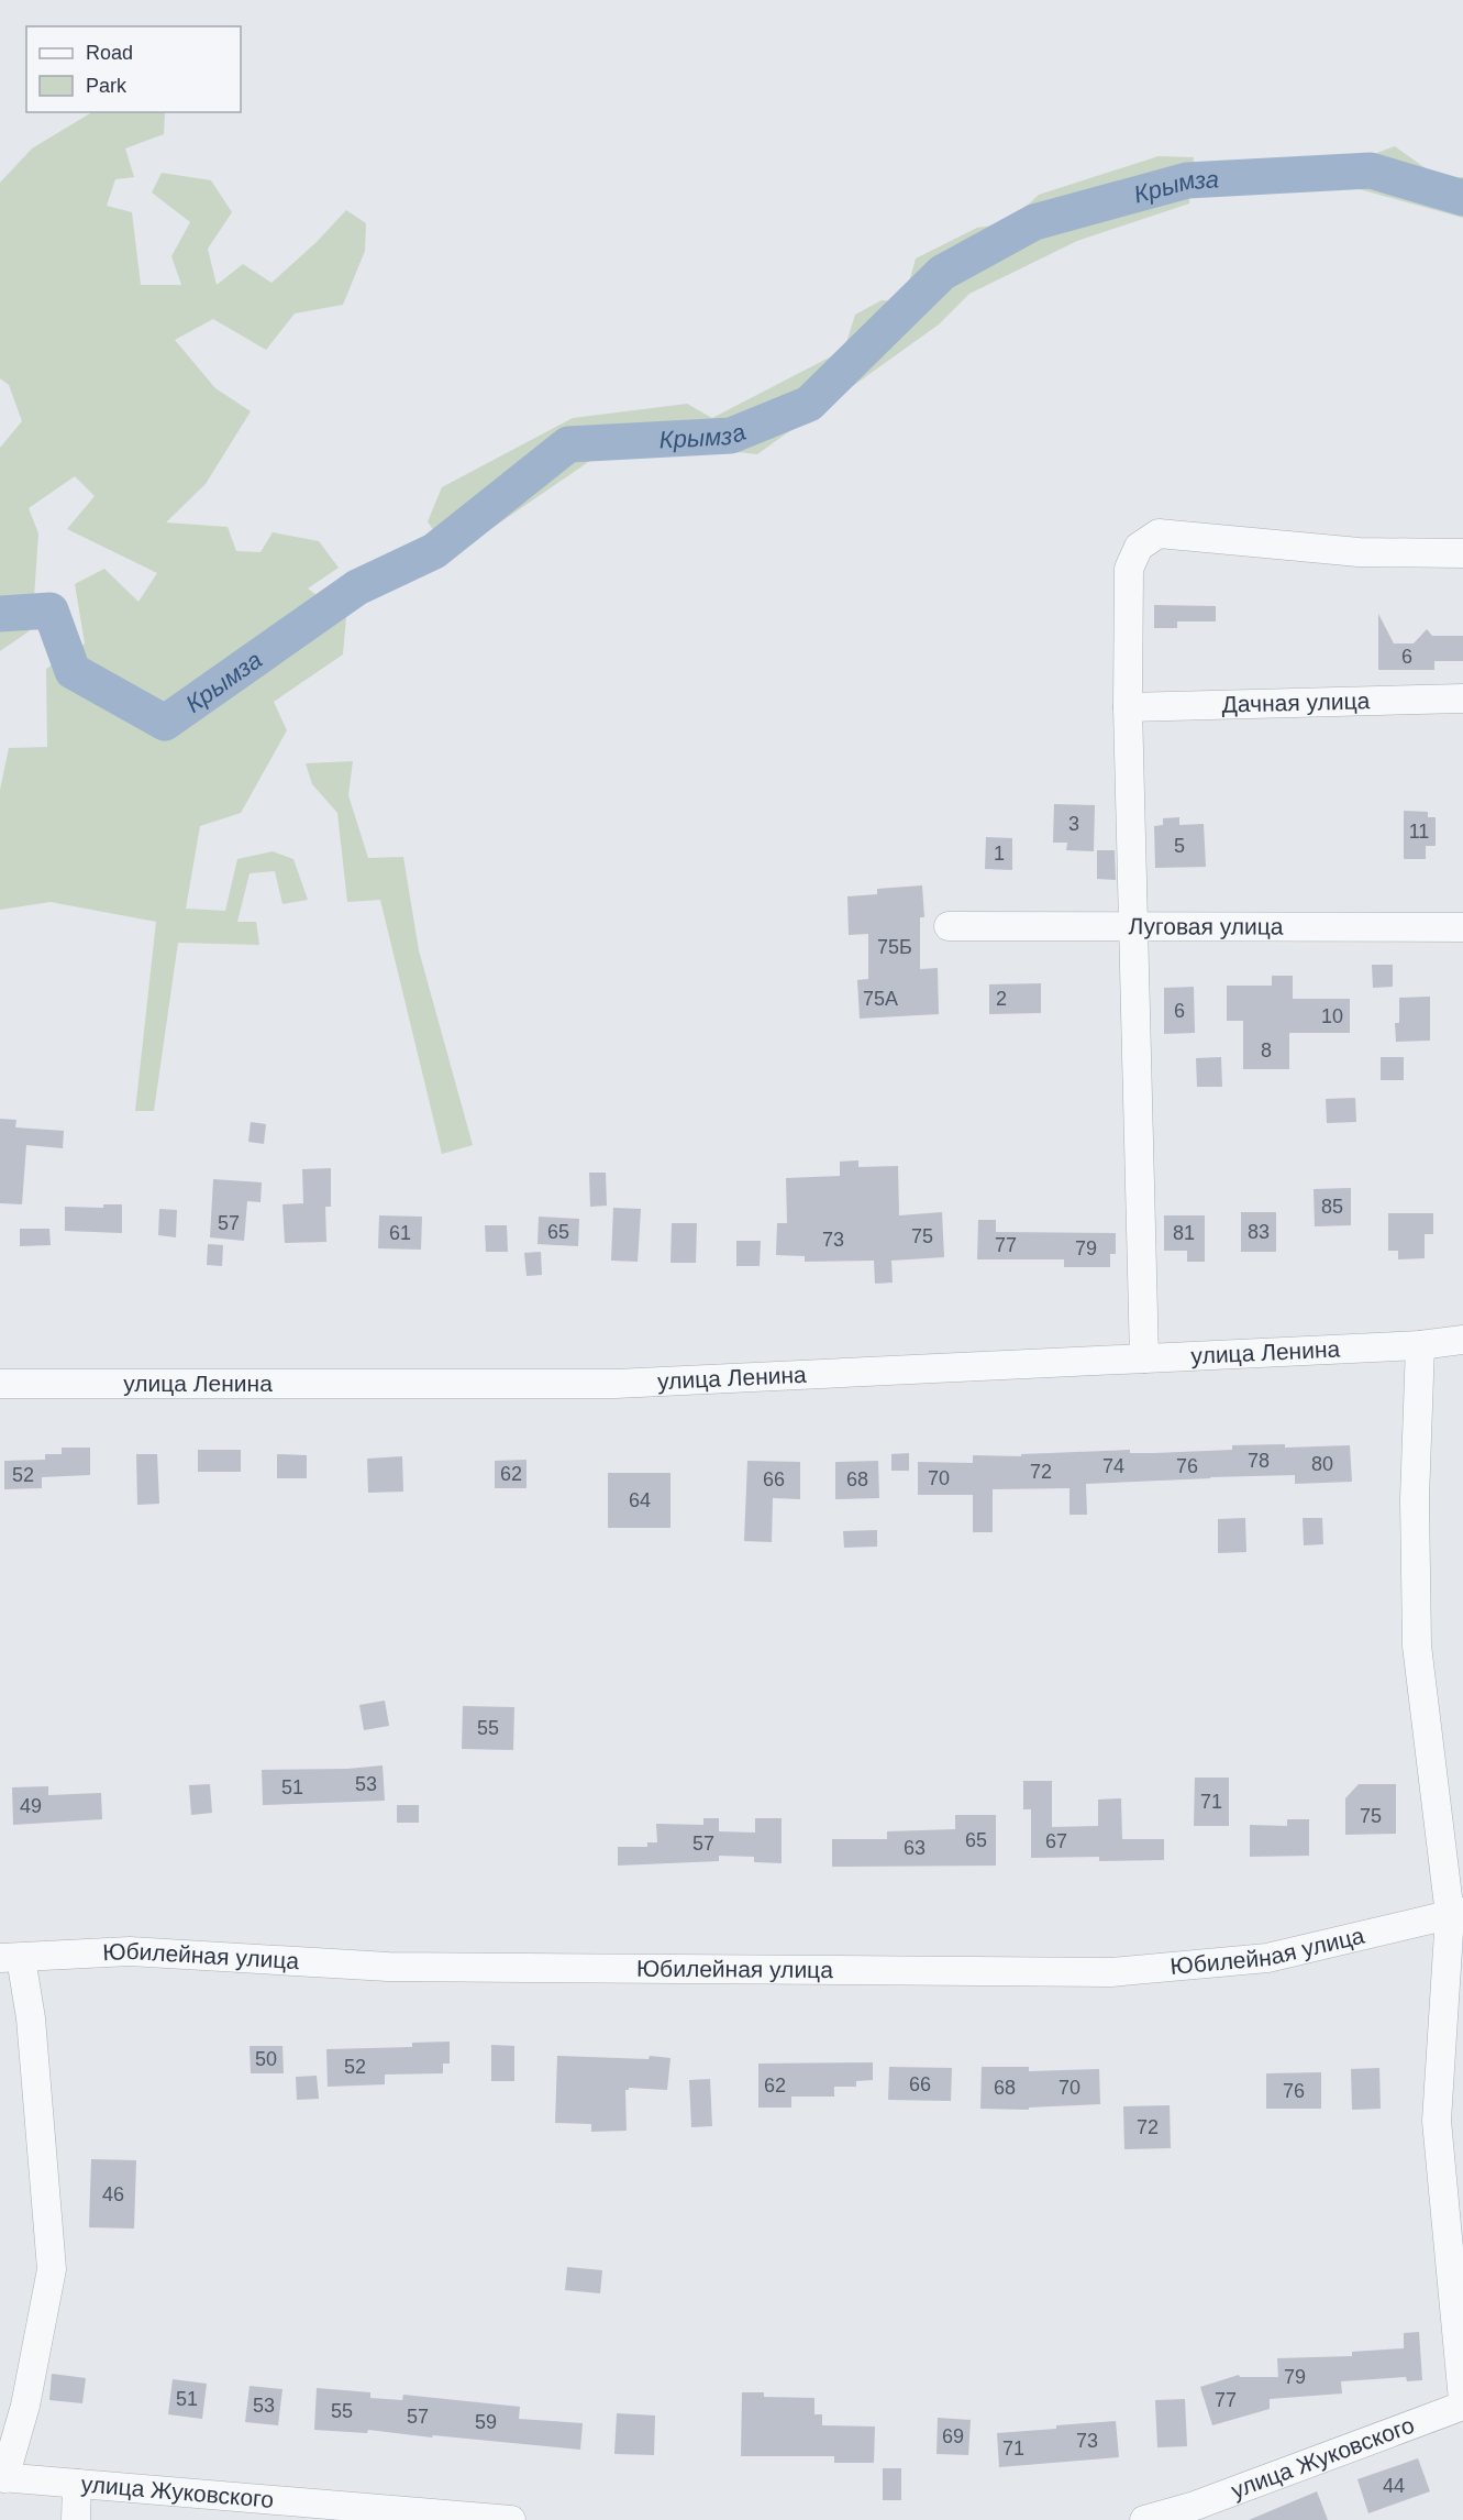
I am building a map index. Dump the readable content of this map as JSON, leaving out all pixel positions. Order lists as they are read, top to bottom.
{
  "streets": {
    "street": [
      "Дачная улица",
      "Луговая улица",
      "улица Ленина",
      "Юбилейная улица",
      "улица Жуковского"
    ]
  },
  "water": ["Крымза"],
  "house_numbers": [
    "6",
    "3",
    "11",
    "5",
    "1",
    "75Б",
    "75А",
    "2",
    "6",
    "10",
    "8",
    "85",
    "57",
    "65",
    "83",
    "61",
    "81",
    "75",
    "73",
    "77",
    "79",
    "78",
    "80",
    "74",
    "76",
    "72",
    "62",
    "52",
    "70",
    "66",
    "68",
    "64",
    "55",
    "53",
    "51",
    "71",
    "49",
    "75",
    "65",
    "67",
    "57",
    "63",
    "50",
    "52",
    "66",
    "62",
    "68",
    "70",
    "76",
    "72",
    "46",
    "79",
    "51",
    "77",
    "53",
    "55",
    "57",
    "59",
    "69",
    "73",
    "71",
    "44"
  ],
  "legend": ["Road", "Park"]
}
